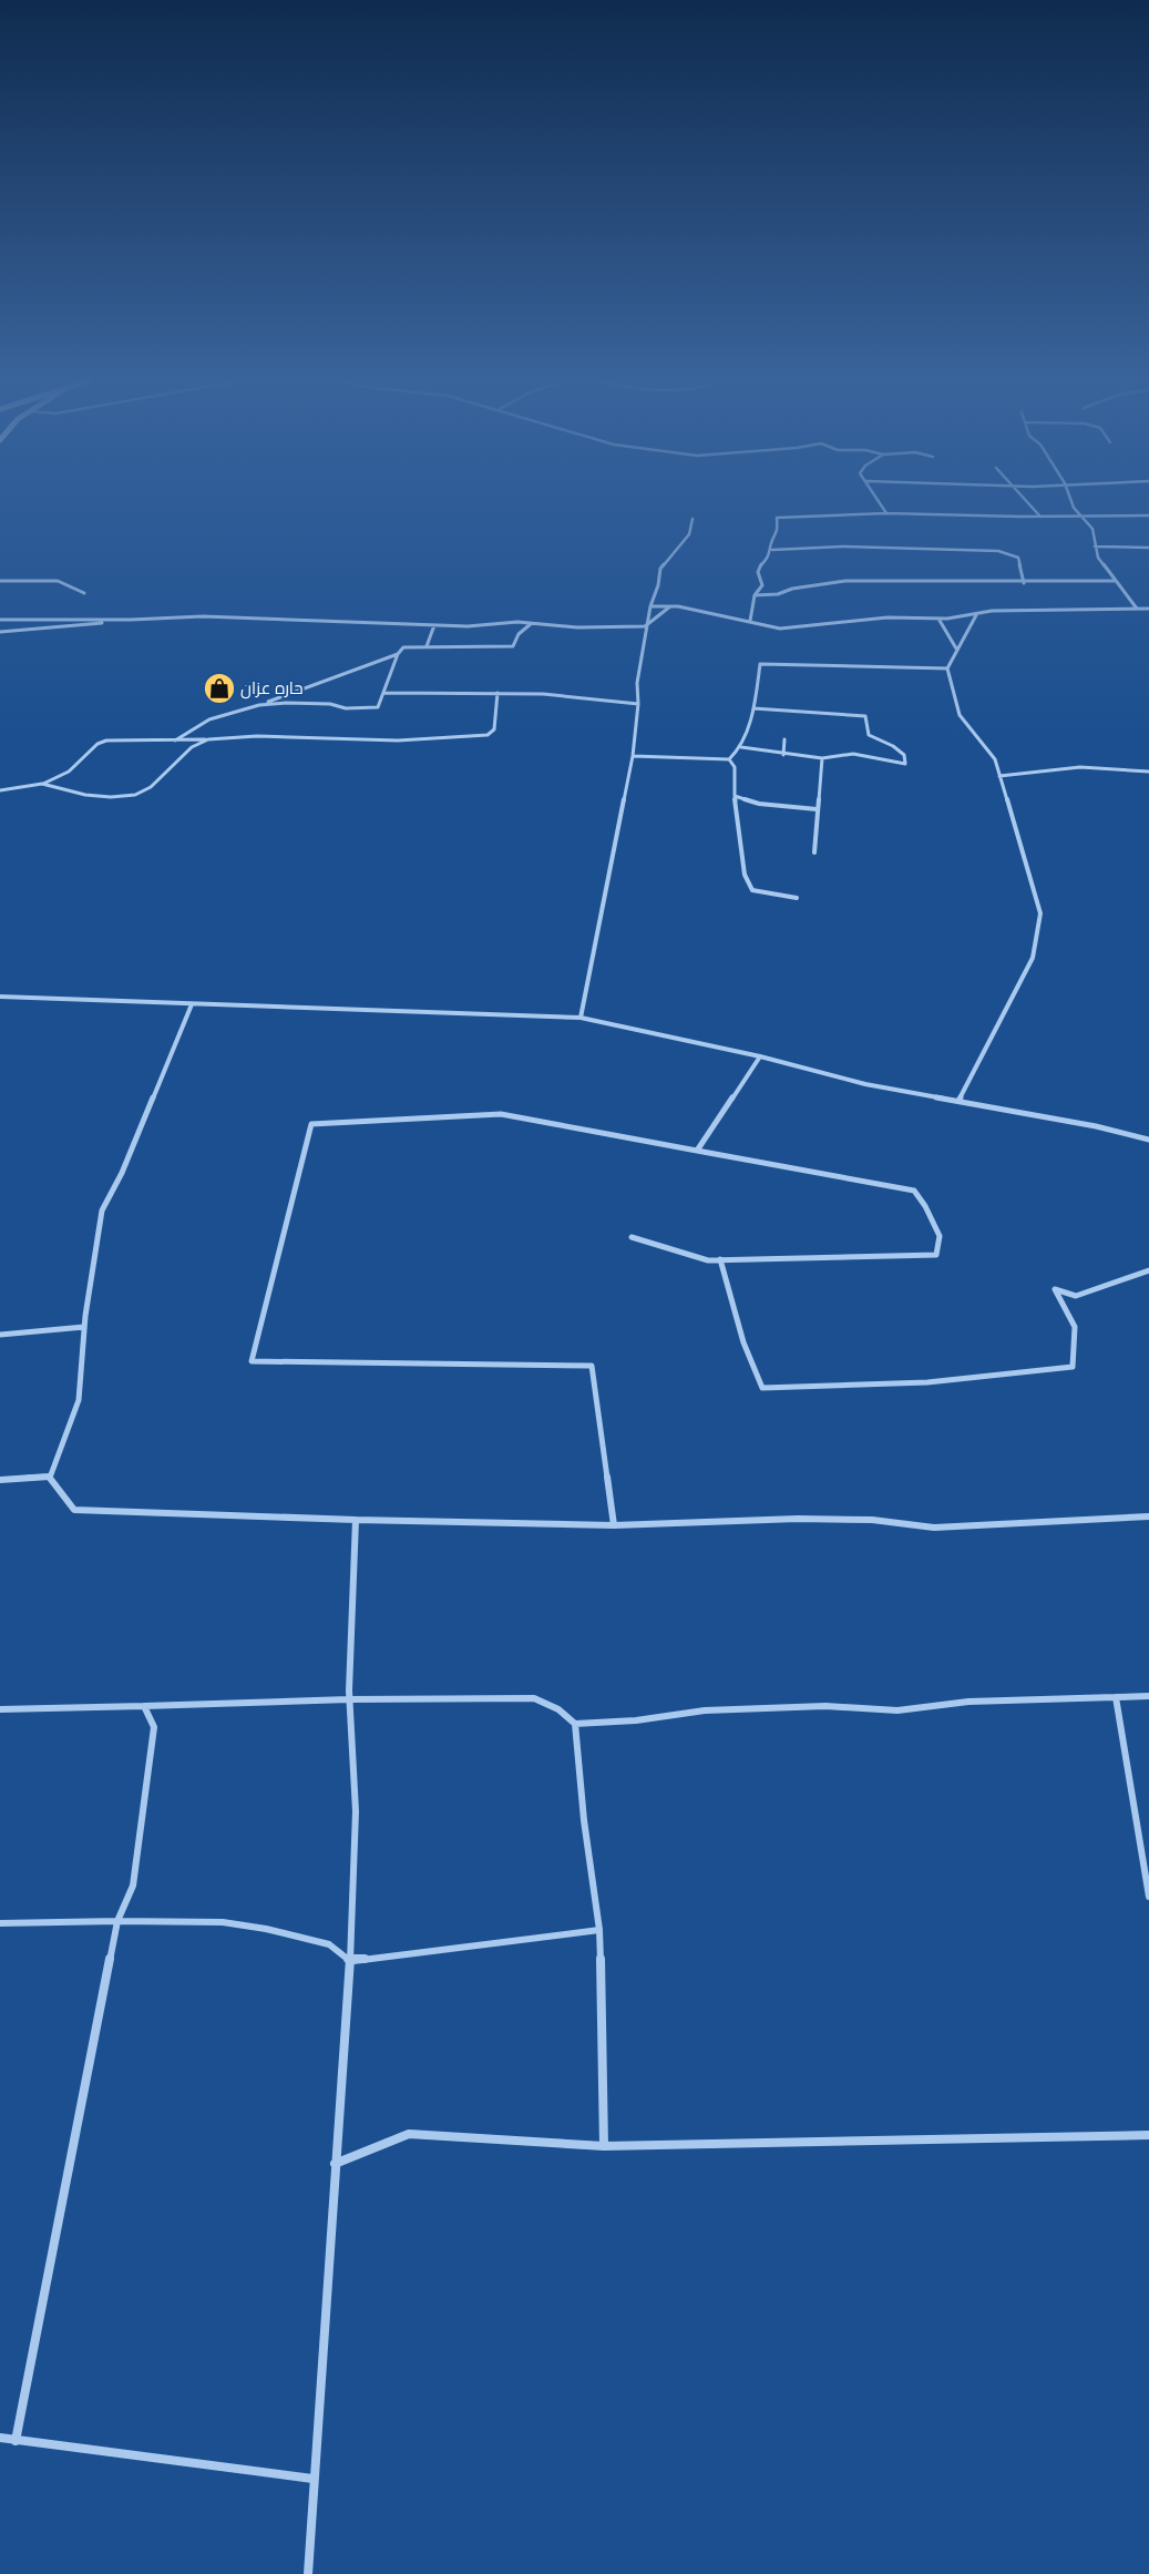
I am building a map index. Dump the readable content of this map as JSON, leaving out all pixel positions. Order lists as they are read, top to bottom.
{
  "places": {
    "shop": ["حاره عزان"]
  }
}
